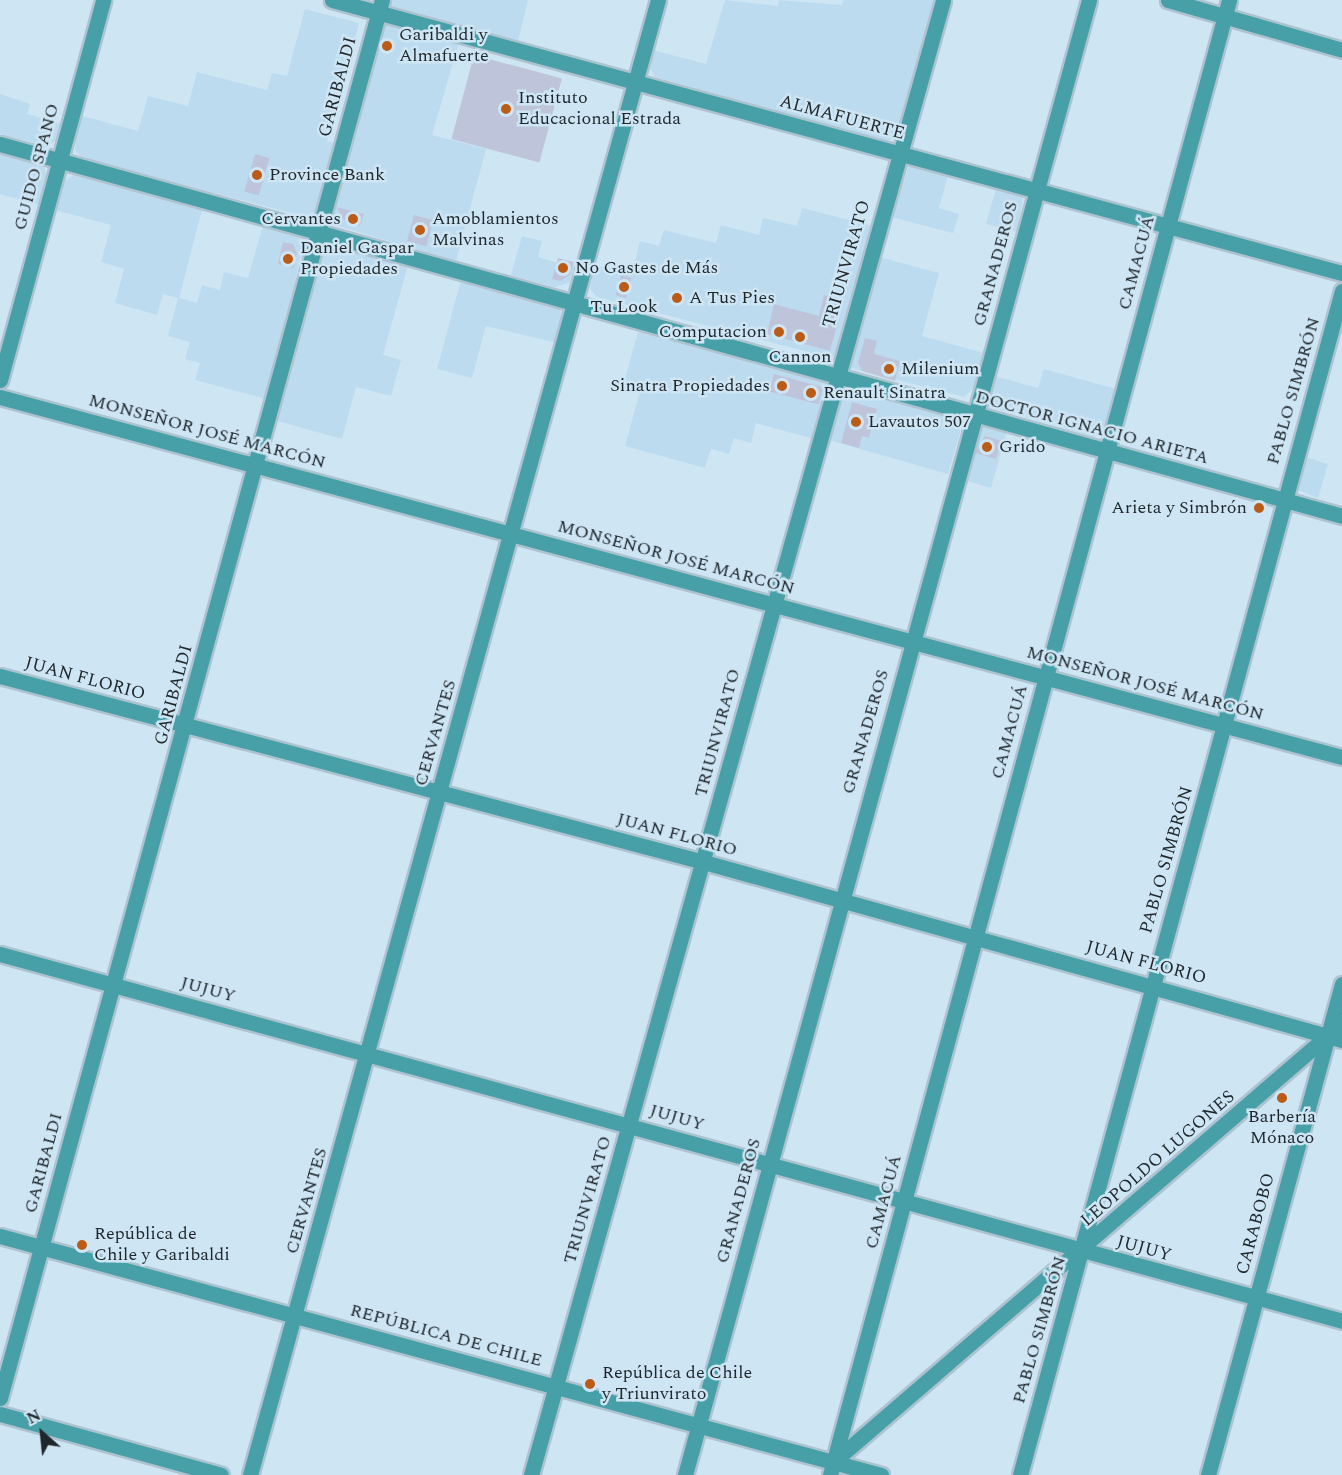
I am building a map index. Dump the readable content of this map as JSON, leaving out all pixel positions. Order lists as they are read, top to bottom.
{
  "streets": {
    "street": [
      "GARIBALDI",
      "ALMAFUERTE",
      "GUIDO SPANO",
      "CAMACUÁ",
      "TRIUNVIRATO",
      "GRANADEROS",
      "PABLO SIMBRÓN",
      "DOCTOR IGNACIO ARIETA",
      "MONSEÑOR JOSÉ MARCÓN",
      "JUAN FLORIO",
      "CERVANTES",
      "JUJUY",
      "LEOPOLDO LUGONES",
      "CARABOBO",
      "REPÚBLICA DE CHILE"
    ]
  },
  "crossings": [
    ["GARIBALDI", "ALMAFUERTE"],
    ["GARIBALDI", "DOCTOR IGNACIO ARIETA"],
    ["GARIBALDI", "MONSEÑOR JOSÉ MARCÓN"],
    ["GARIBALDI", "JUAN FLORIO"],
    ["GARIBALDI", "JUJUY"],
    ["GARIBALDI", "REPÚBLICA DE CHILE"],
    ["ALMAFUERTE", "CAMACUÁ"],
    ["ALMAFUERTE", "TRIUNVIRATO"],
    ["ALMAFUERTE", "GRANADEROS"],
    ["ALMAFUERTE", "CERVANTES"],
    ["GUIDO SPANO", "DOCTOR IGNACIO ARIETA"],
    ["CAMACUÁ", "DOCTOR IGNACIO ARIETA"],
    ["CAMACUÁ", "MONSEÑOR JOSÉ MARCÓN"],
    ["CAMACUÁ", "JUAN FLORIO"],
    ["CAMACUÁ", "JUJUY"],
    ["CAMACUÁ", "LEOPOLDO LUGONES"],
    ["CAMACUÁ", "REPÚBLICA DE CHILE"],
    ["TRIUNVIRATO", "DOCTOR IGNACIO ARIETA"],
    ["TRIUNVIRATO", "MONSEÑOR JOSÉ MARCÓN"],
    ["TRIUNVIRATO", "JUAN FLORIO"],
    ["TRIUNVIRATO", "JUJUY"],
    ["TRIUNVIRATO", "REPÚBLICA DE CHILE"],
    ["GRANADEROS", "DOCTOR IGNACIO ARIETA"],
    ["GRANADEROS", "MONSEÑOR JOSÉ MARCÓN"],
    ["GRANADEROS", "JUAN FLORIO"],
    ["GRANADEROS", "JUJUY"],
    ["GRANADEROS", "REPÚBLICA DE CHILE"],
    ["PABLO SIMBRÓN", "DOCTOR IGNACIO ARIETA"],
    ["PABLO SIMBRÓN", "MONSEÑOR JOSÉ MARCÓN"],
    ["PABLO SIMBRÓN", "JUAN FLORIO"],
    ["PABLO SIMBRÓN", "JUJUY"],
    ["PABLO SIMBRÓN", "LEOPOLDO LUGONES"],
    ["DOCTOR IGNACIO ARIETA", "CERVANTES"],
    ["MONSEÑOR JOSÉ MARCÓN", "CERVANTES"],
    ["JUAN FLORIO", "CERVANTES"],
    ["JUAN FLORIO", "LEOPOLDO LUGONES"],
    ["JUAN FLORIO", "CARABOBO"],
    ["CERVANTES", "JUJUY"],
    ["CERVANTES", "REPÚBLICA DE CHILE"],
    ["JUJUY", "LEOPOLDO LUGONES"],
    ["JUJUY", "CARABOBO"],
    ["LEOPOLDO LUGONES", "CARABOBO"],
    ["LEOPOLDO LUGONES", "REPÚBLICA DE CHILE"]
  ],
  "places": [
    "Garibaldi y Almafuerte",
    "Instituto Educacional Estrada",
    "Province Bank",
    "Cervantes",
    "Amoblamientos Malvinas",
    "Daniel Gaspar Propiedades",
    "No Gastes de Más",
    "Tu Look",
    "A Tus Pies",
    "Computacion",
    "Cannon",
    "Milenium",
    "Sinatra Propiedades",
    "Renault Sinatra",
    "Lavautos 507",
    "Grido",
    "Arieta y Simbrón",
    "Barbería Mónaco",
    "República de Chile y Garibaldi",
    "República de Chile y Triunvirato"
  ],
  "north": "top left"
}
